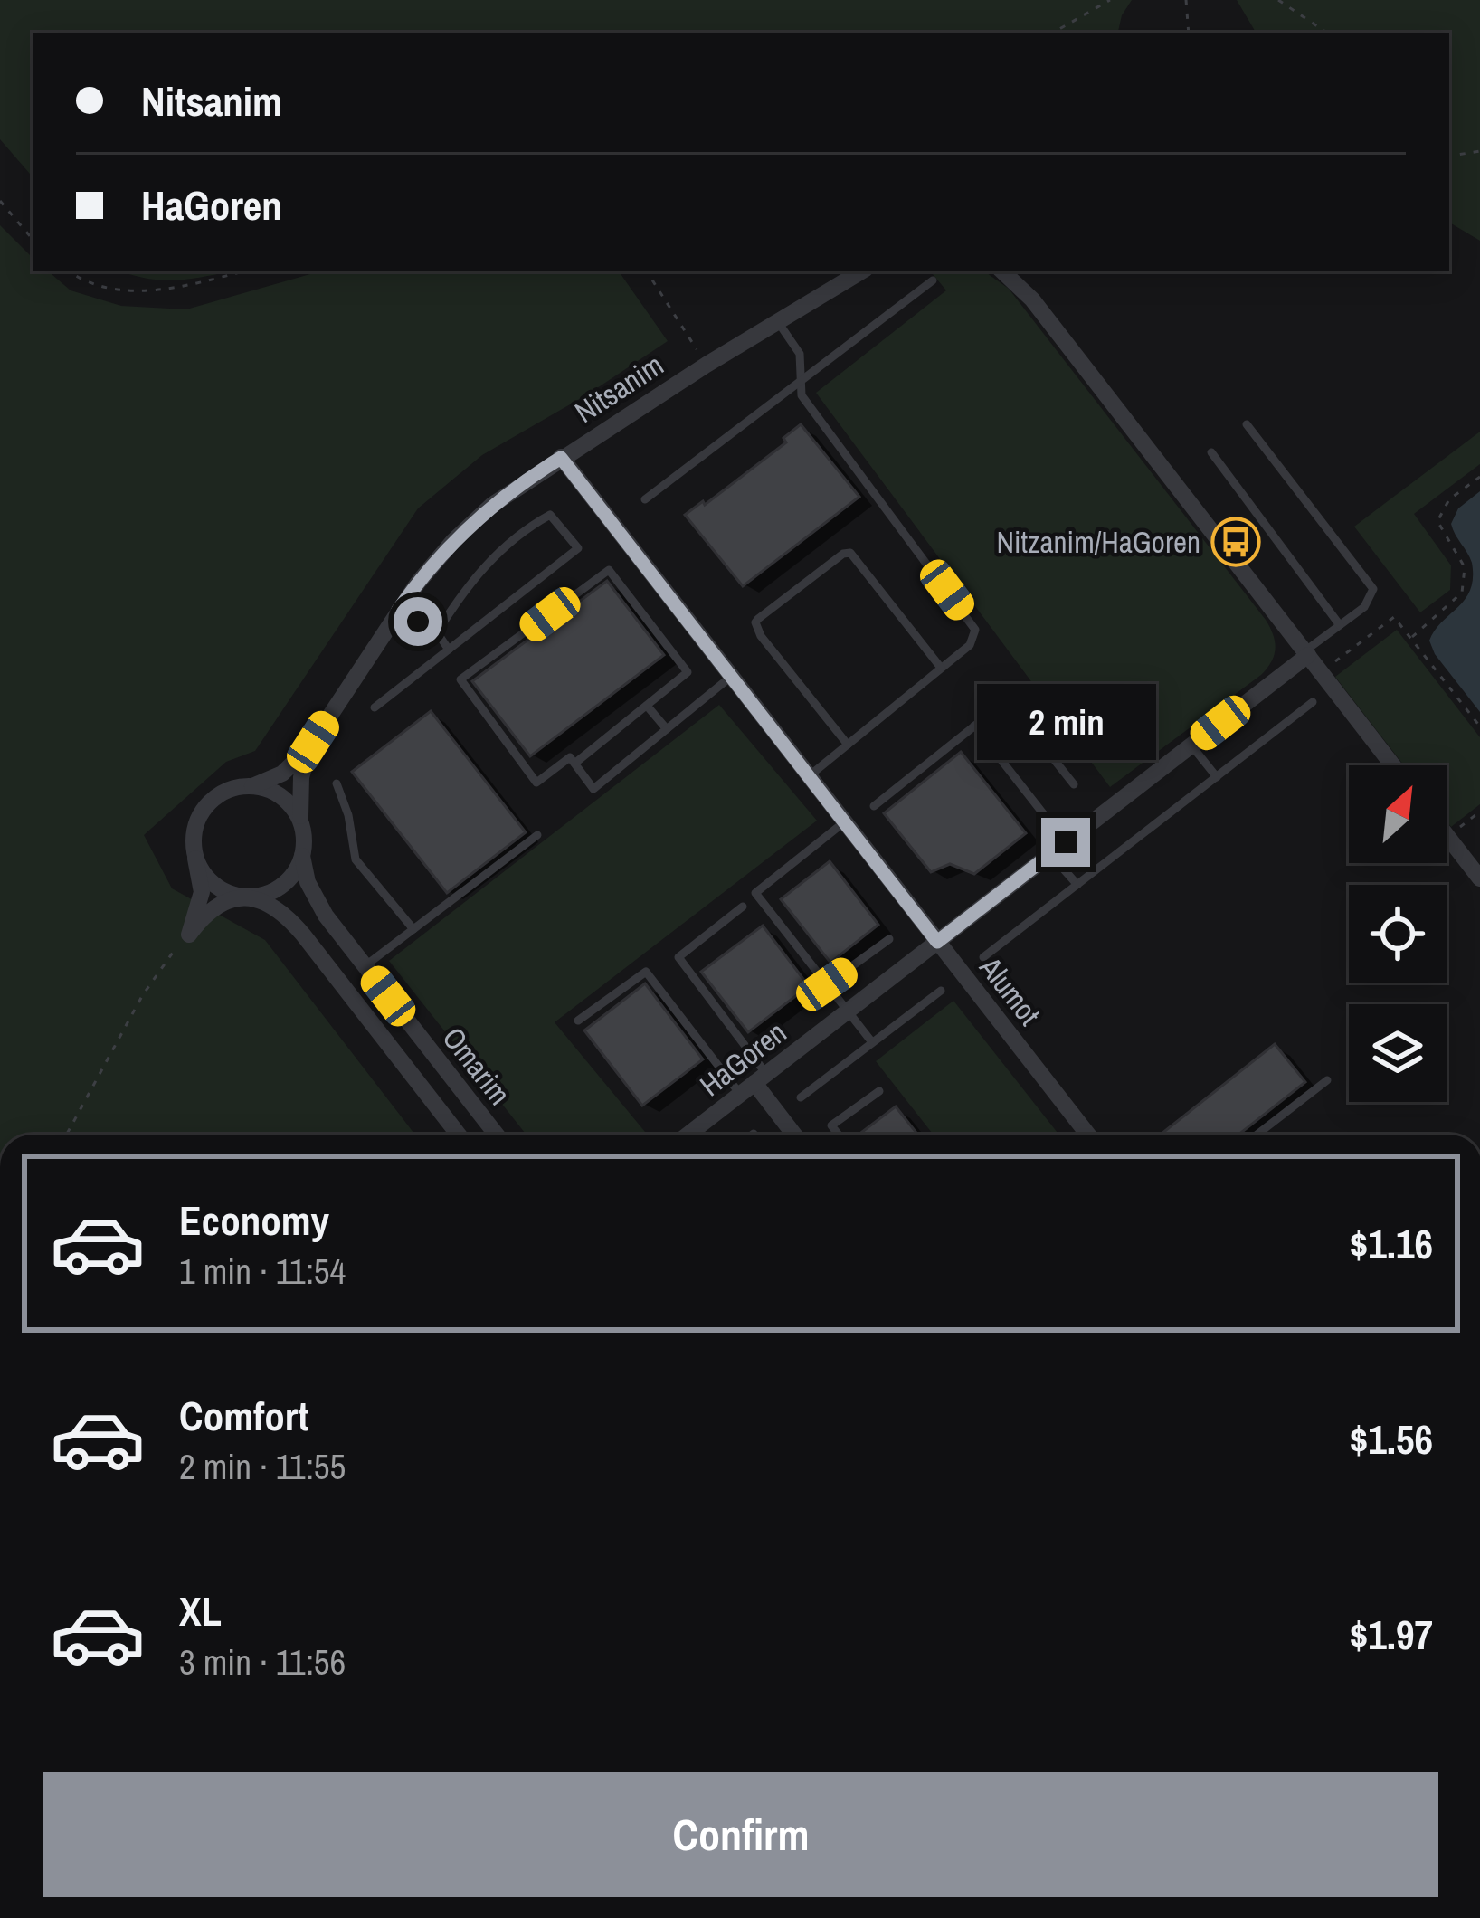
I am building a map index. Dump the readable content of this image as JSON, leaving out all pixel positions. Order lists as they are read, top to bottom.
{
  "streets": {
    "street": [
      "Nitsanim",
      "Alumot",
      "HaGoren",
      "Omarim"
    ]
  },
  "crossings": [
    ["Nitsanim", "Alumot"],
    ["Nitsanim", "Omarim"],
    ["Alumot", "HaGoren"]
  ],
  "places": {
    "bus stop": ["Nitzanim/HaGoren"]
  },
  "north": "top right",
  "page": {
    "banner": ["Nitsanim", "HaGoren"],
    "bubble": "2 min",
    "list": [
      {
        "name": "Economy",
        "note": "1 min · 11:54",
        "value": "$1.16"
      },
      {
        "name": "Comfort",
        "note": "2 min · 11:55",
        "value": "$1.56"
      },
      {
        "name": "XL",
        "note": "3 min · 11:56",
        "value": "$1.97"
      }
    ],
    "buttons": "Confirm"
  }
}
